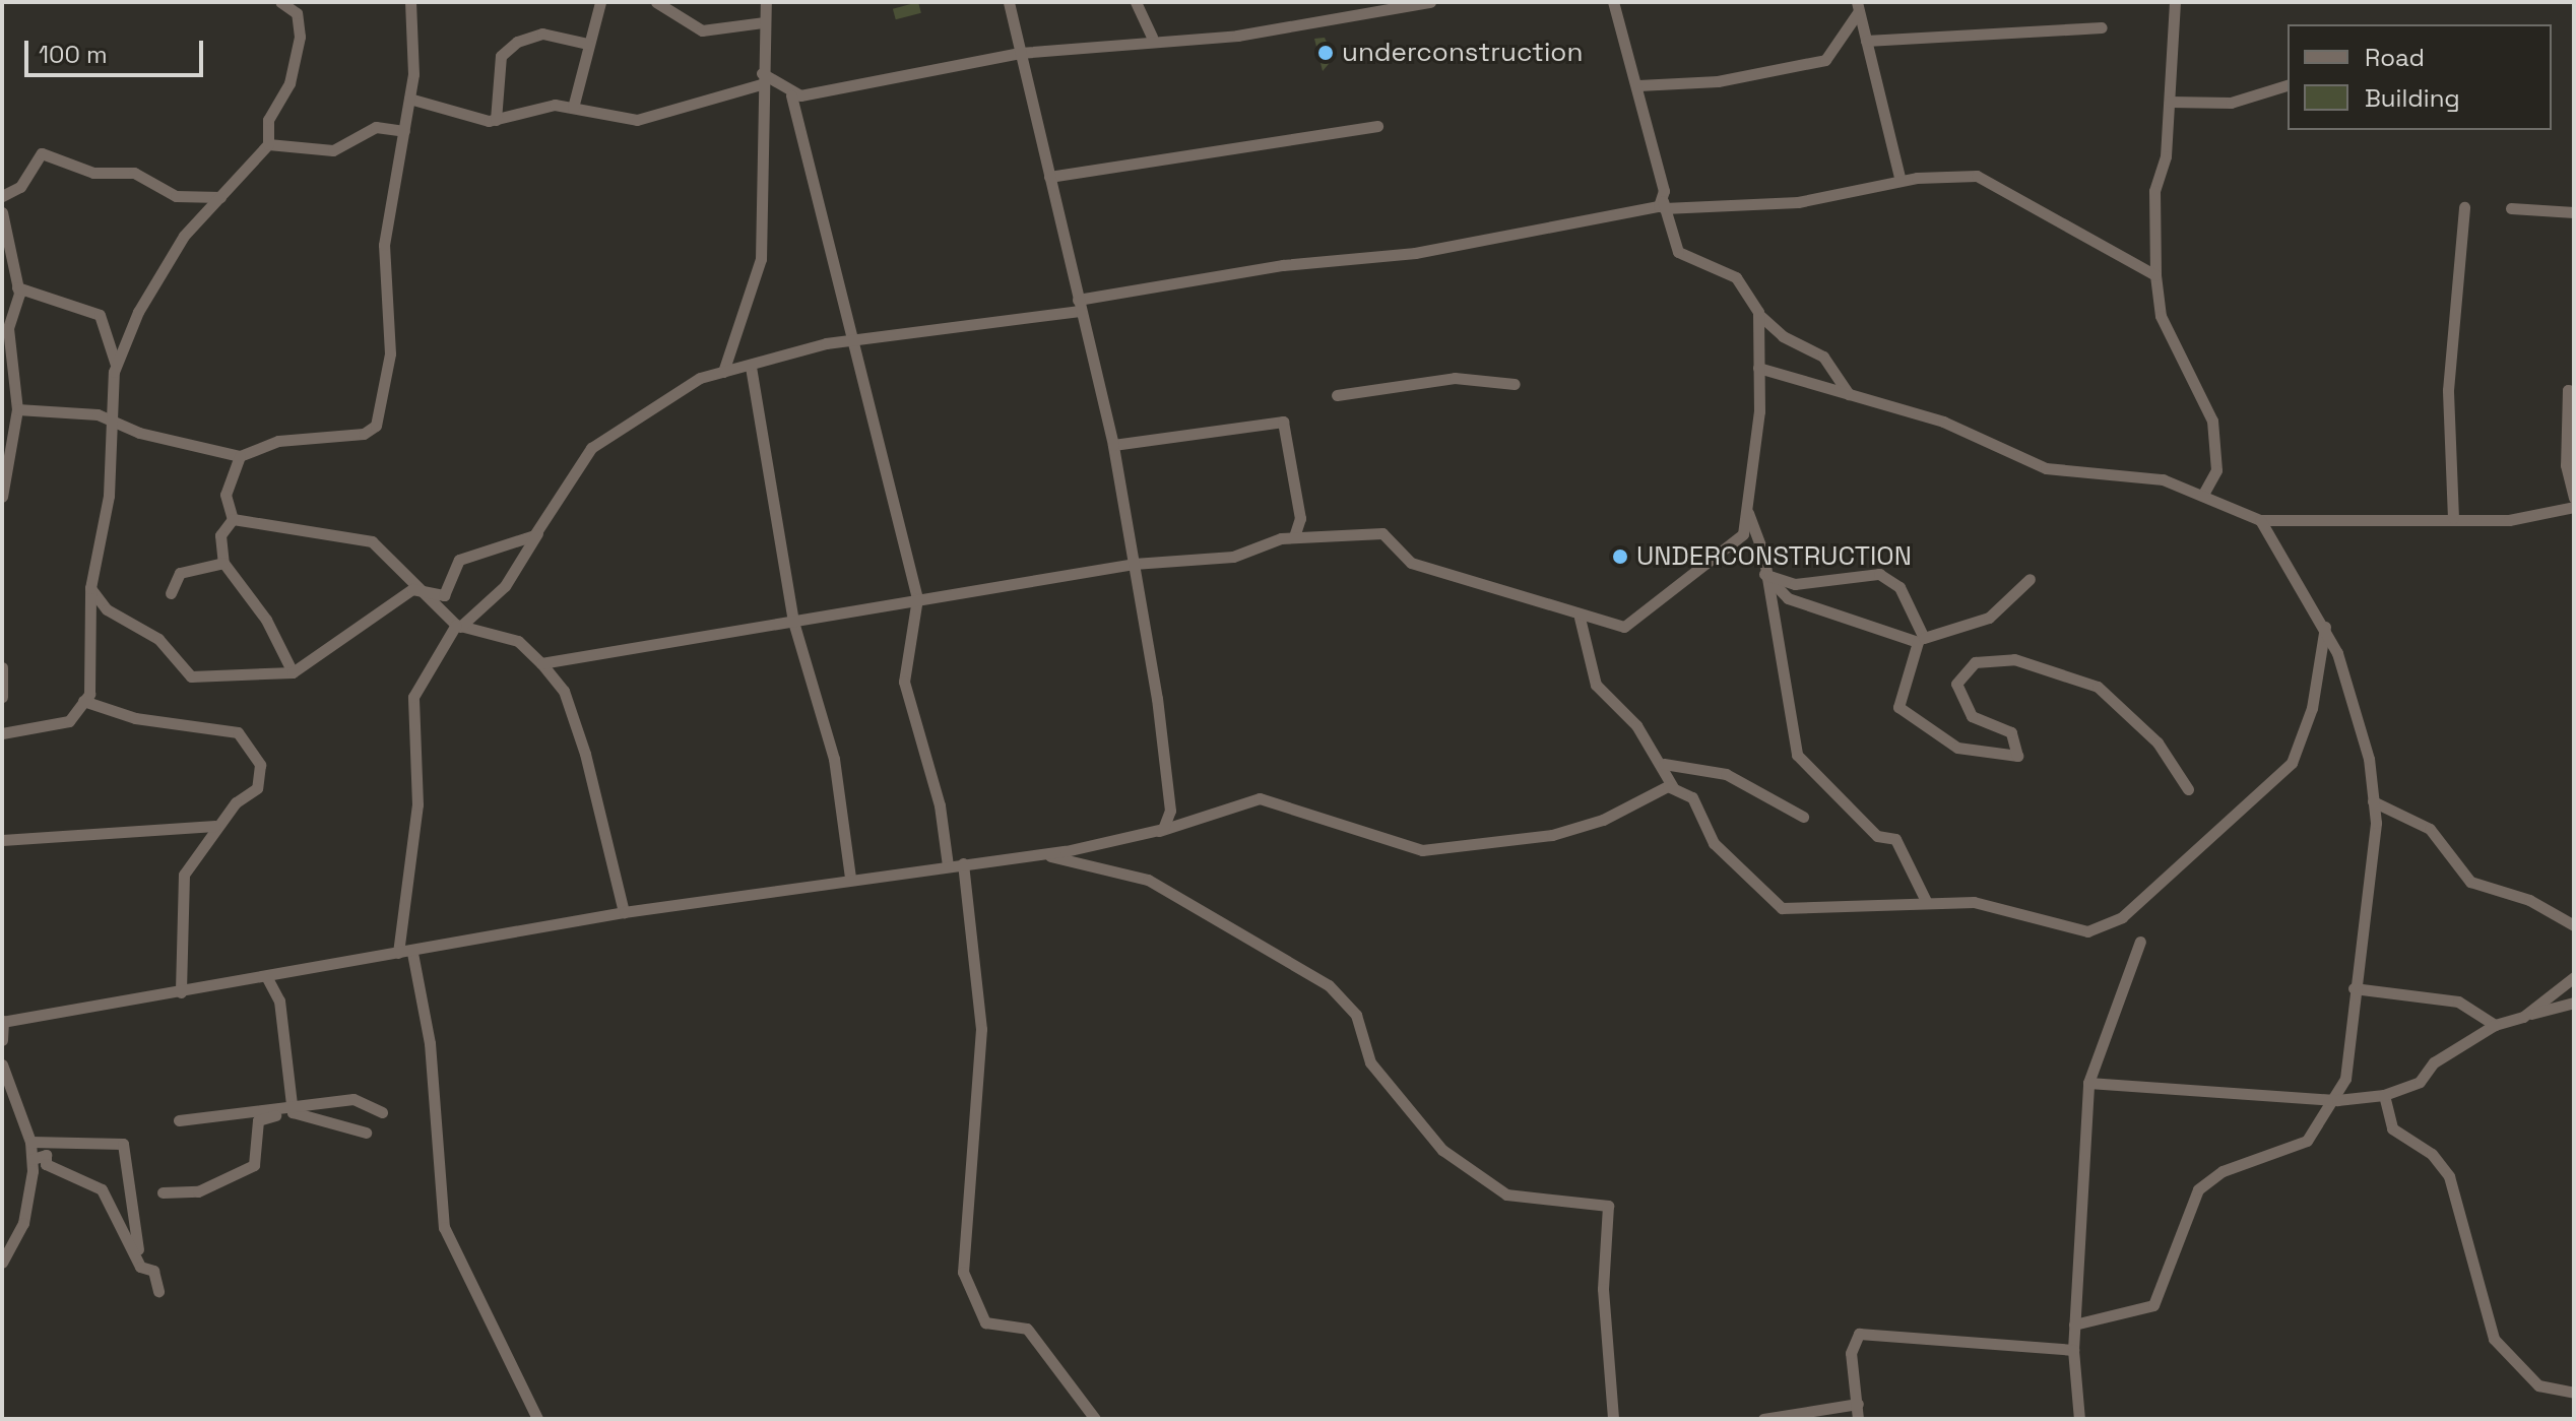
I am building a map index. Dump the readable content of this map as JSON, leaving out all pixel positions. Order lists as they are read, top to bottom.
{
  "places": ["underconstruction", "UNDERCONSTRUCTION"],
  "legend": ["Road", "Building"],
  "scale_bar": "100 m"
}
